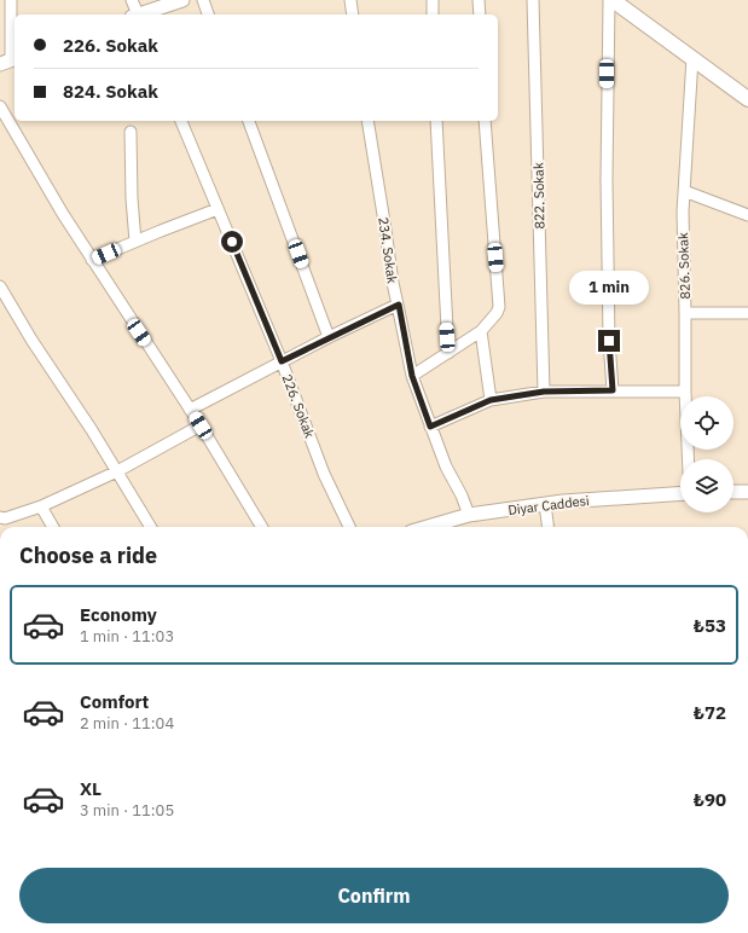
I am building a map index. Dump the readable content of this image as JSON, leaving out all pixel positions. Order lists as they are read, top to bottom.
{
  "streets": {
    "street": [
      "822. Sokak",
      "234. Sokak",
      "826. Sokak",
      "226. Sokak",
      "Diyar Caddesi"
    ]
  },
  "crossings": [
    ["234. Sokak", "Diyar Caddesi"]
  ],
  "page": {
    "banner": ["226. Sokak", "824. Sokak"],
    "bubble": "1 min",
    "heading": "Choose a ride",
    "list": [
      {
        "name": "Economy",
        "note": "1 min · 11:03",
        "value": "₺53"
      },
      {
        "name": "Comfort",
        "note": "2 min · 11:04",
        "value": "₺72"
      },
      {
        "name": "XL",
        "note": "3 min · 11:05",
        "value": "₺90"
      }
    ],
    "buttons": "Confirm"
  }
}
